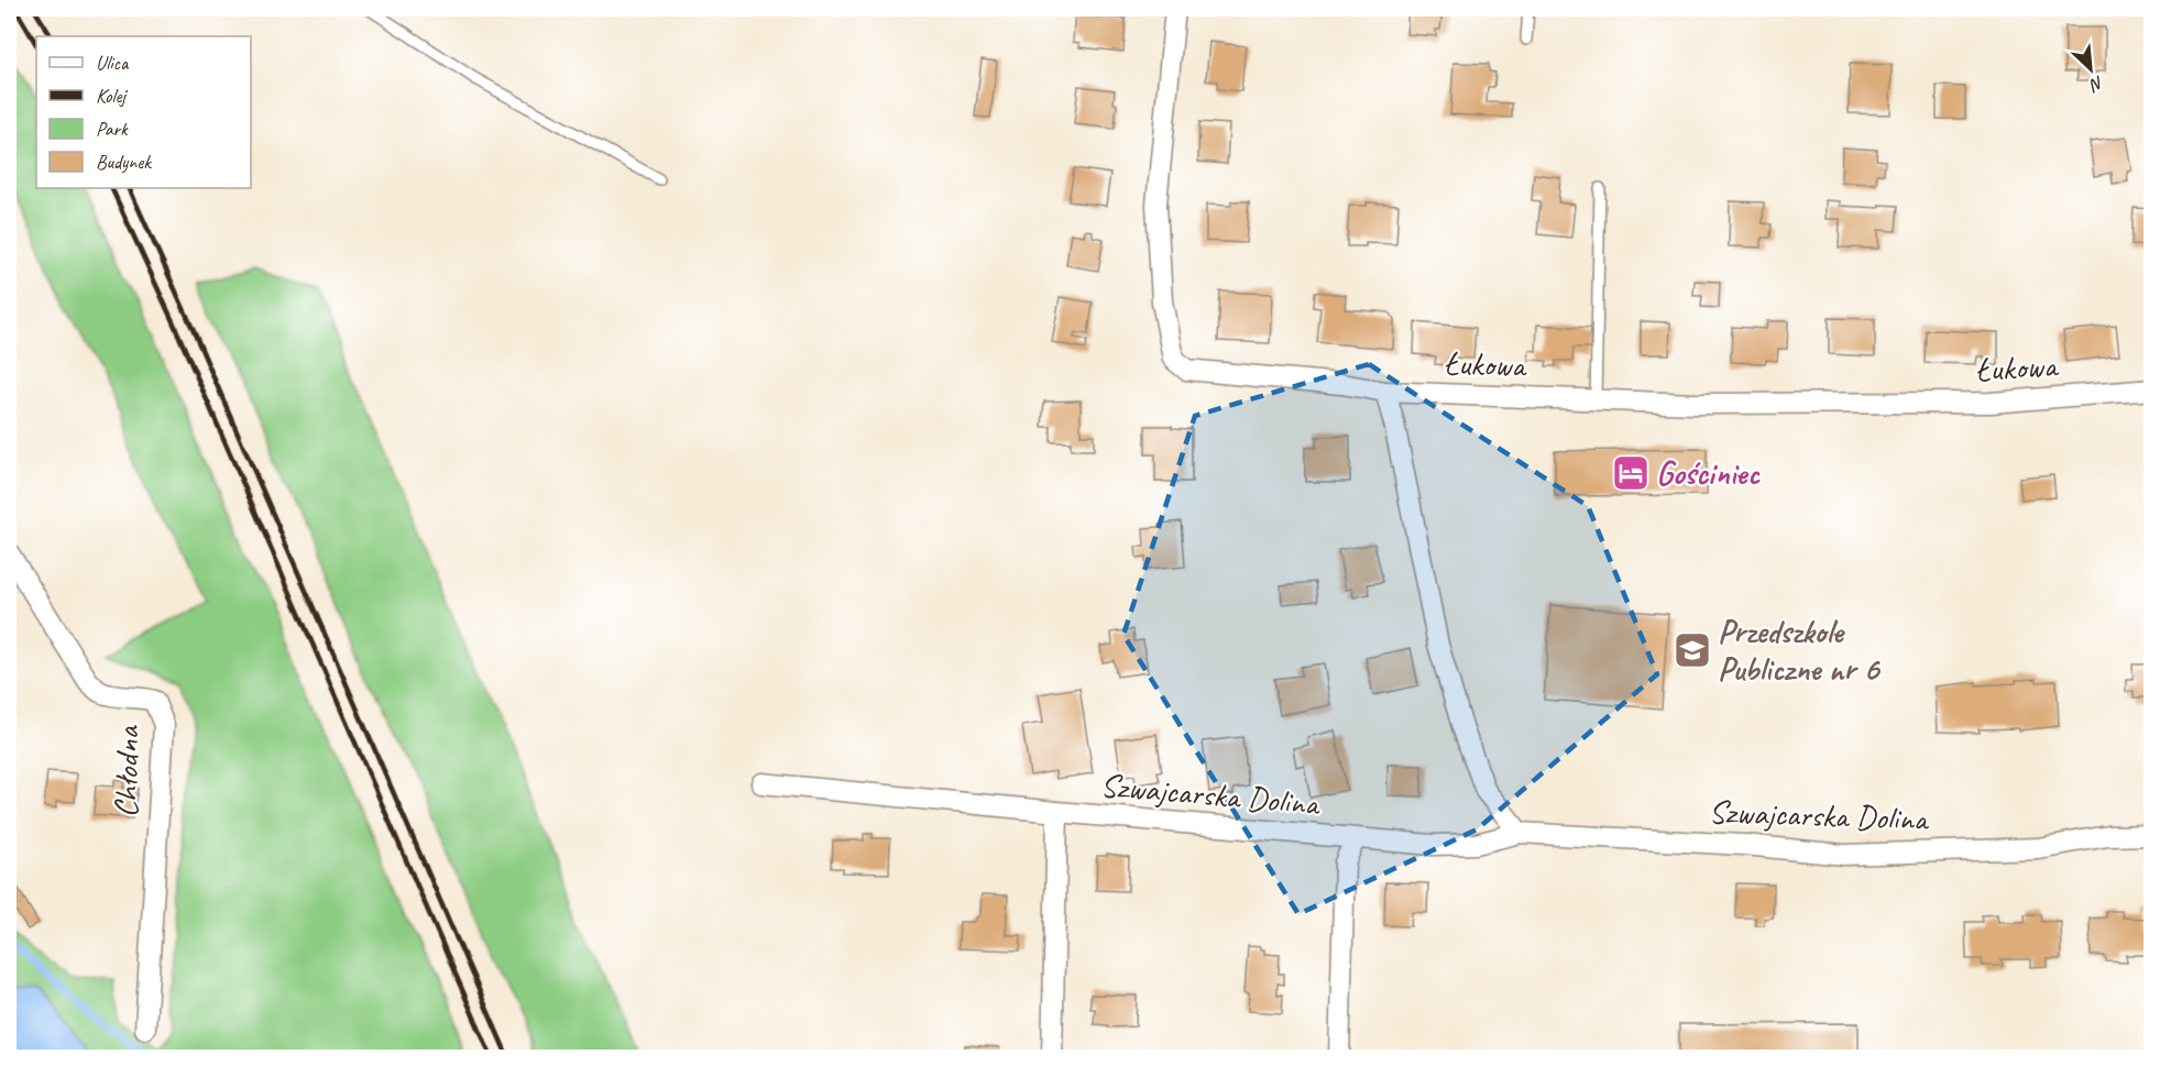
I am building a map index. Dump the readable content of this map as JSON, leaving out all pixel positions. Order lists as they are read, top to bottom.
{
  "streets": {
    "street": ["Łukowa", "Chłodna", "Szwajcarska Dolina"]
  },
  "places": {
    "hotel": ["Gościniec"],
    "school or university": ["Przedszkole Publiczne nr 6"]
  },
  "legend": [
    "Ulica",
    "Kolej",
    "Park",
    "Budynek"
  ],
  "north": "bottom right"
}
